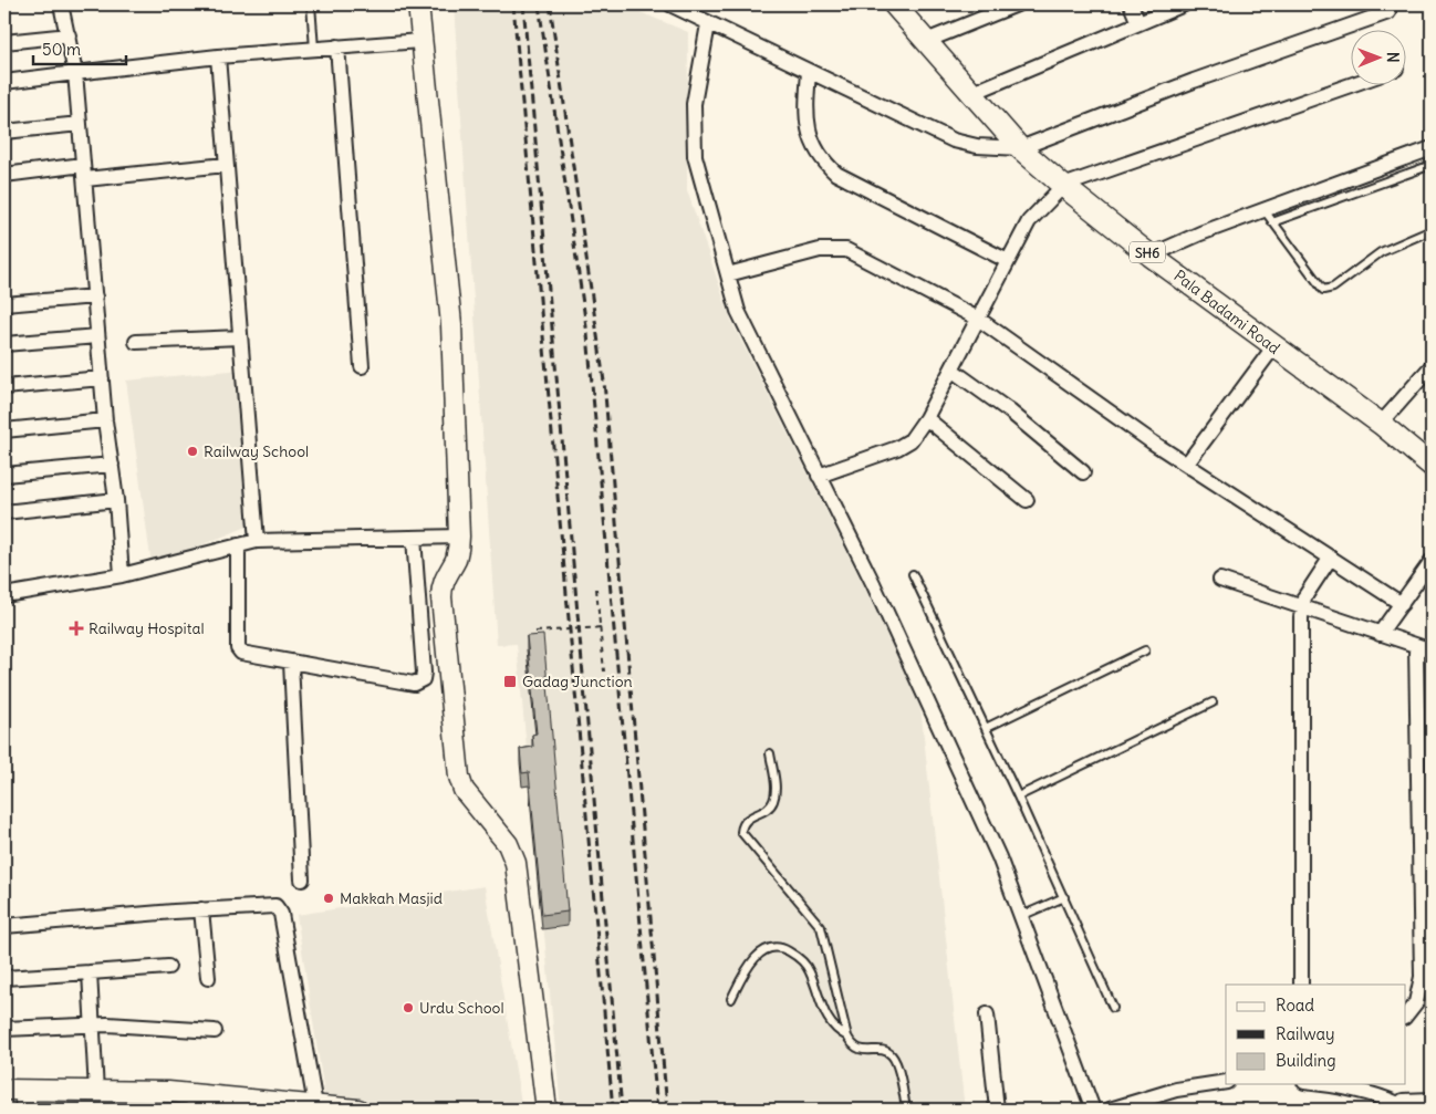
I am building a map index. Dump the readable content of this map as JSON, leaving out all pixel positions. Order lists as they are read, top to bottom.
{
  "streets": {
    "main road": ["SH6", "Pala Badami Road"]
  },
  "places": {
    "other": ["Railway School", "Makkah Masjid", "Urdu School"],
    "health": ["Railway Hospital"],
    "transit": ["Gadag Junction"]
  },
  "legend": ["Road", "Railway", "Building"],
  "scale_bar": "50 m",
  "north": "right"
}
